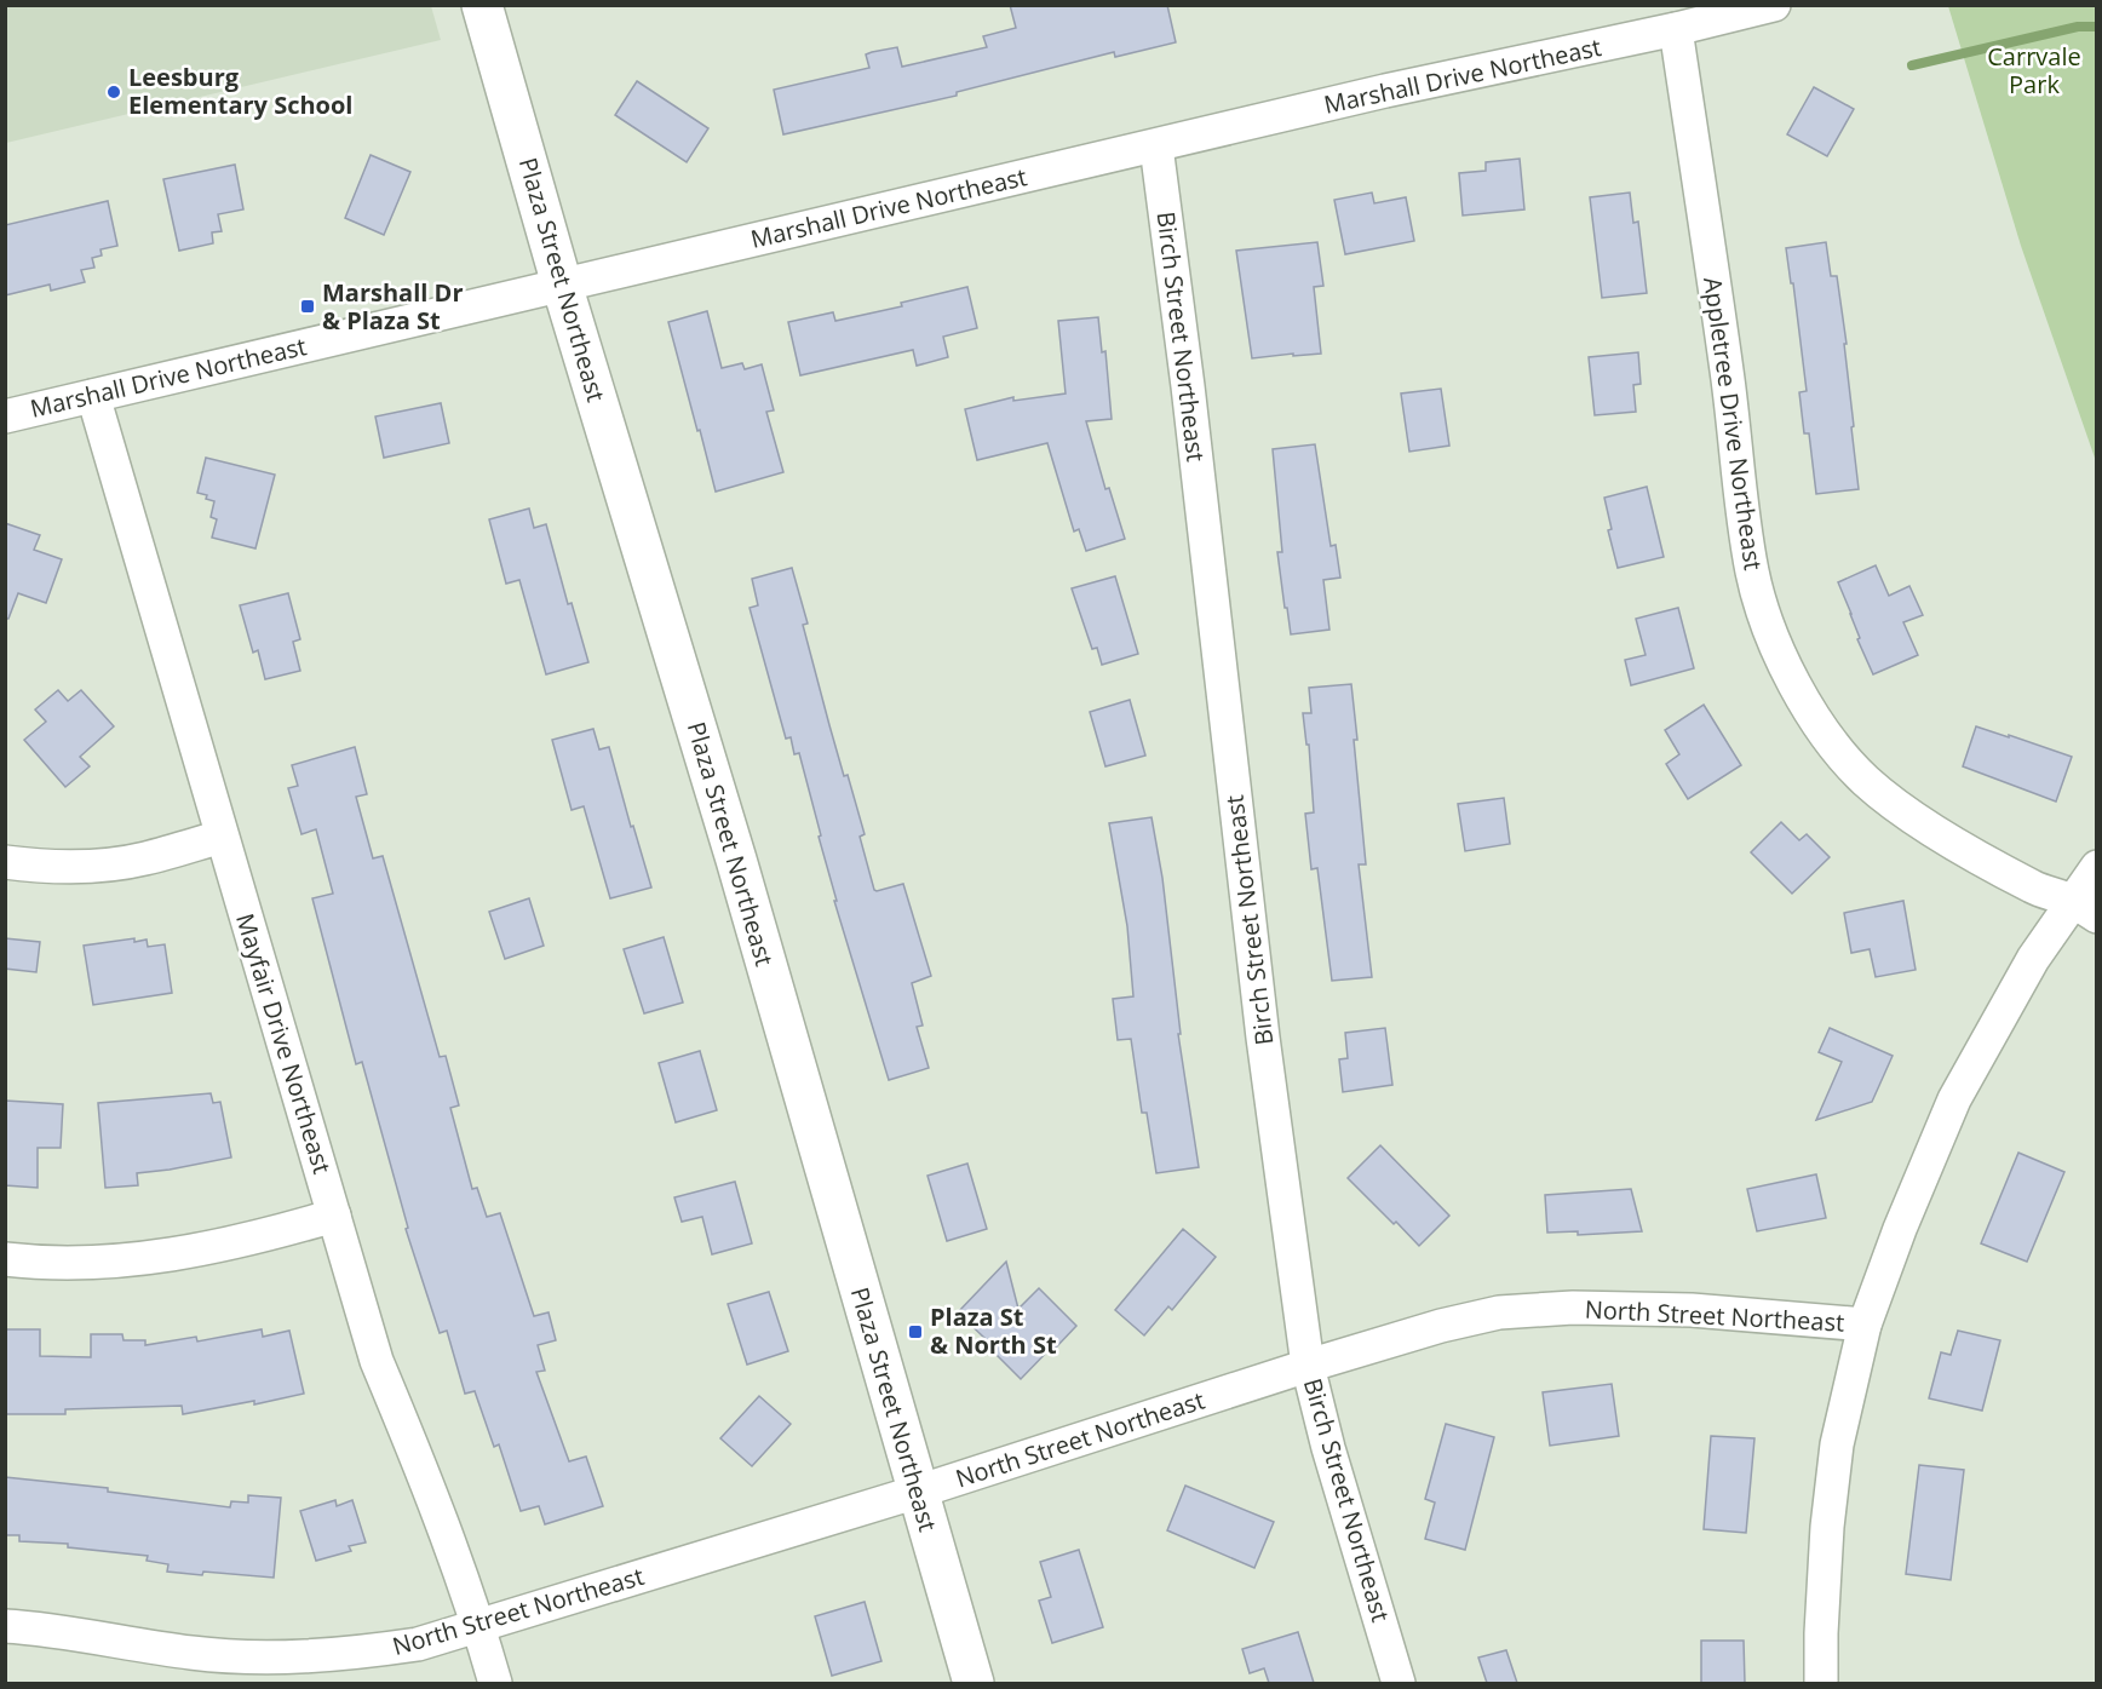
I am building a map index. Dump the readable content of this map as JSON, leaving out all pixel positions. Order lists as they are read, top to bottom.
{
  "streets": {
    "main road": ["Plaza Street Northeast"],
    "street": [
      "Marshall Drive Northeast",
      "Birch Street Northeast",
      "Appletree Drive Northeast",
      "Mayfair Drive Northeast",
      "North Street Northeast"
    ]
  },
  "crossings": [
    ["Marshall Drive Northeast", "Plaza Street Northeast"],
    ["Marshall Drive Northeast", "Birch Street Northeast"],
    ["Marshall Drive Northeast", "Appletree Drive Northeast"],
    ["Marshall Drive Northeast", "Mayfair Drive Northeast"],
    ["Plaza Street Northeast", "North Street Northeast"],
    ["Birch Street Northeast", "North Street Northeast"],
    ["Mayfair Drive Northeast", "North Street Northeast"]
  ],
  "parks": ["Carrvale Park"],
  "places": {
    "other": ["Leesburg Elementary School"],
    "transit": ["Marshall Dr & Plaza St", "Plaza St & North St"]
  }
}
